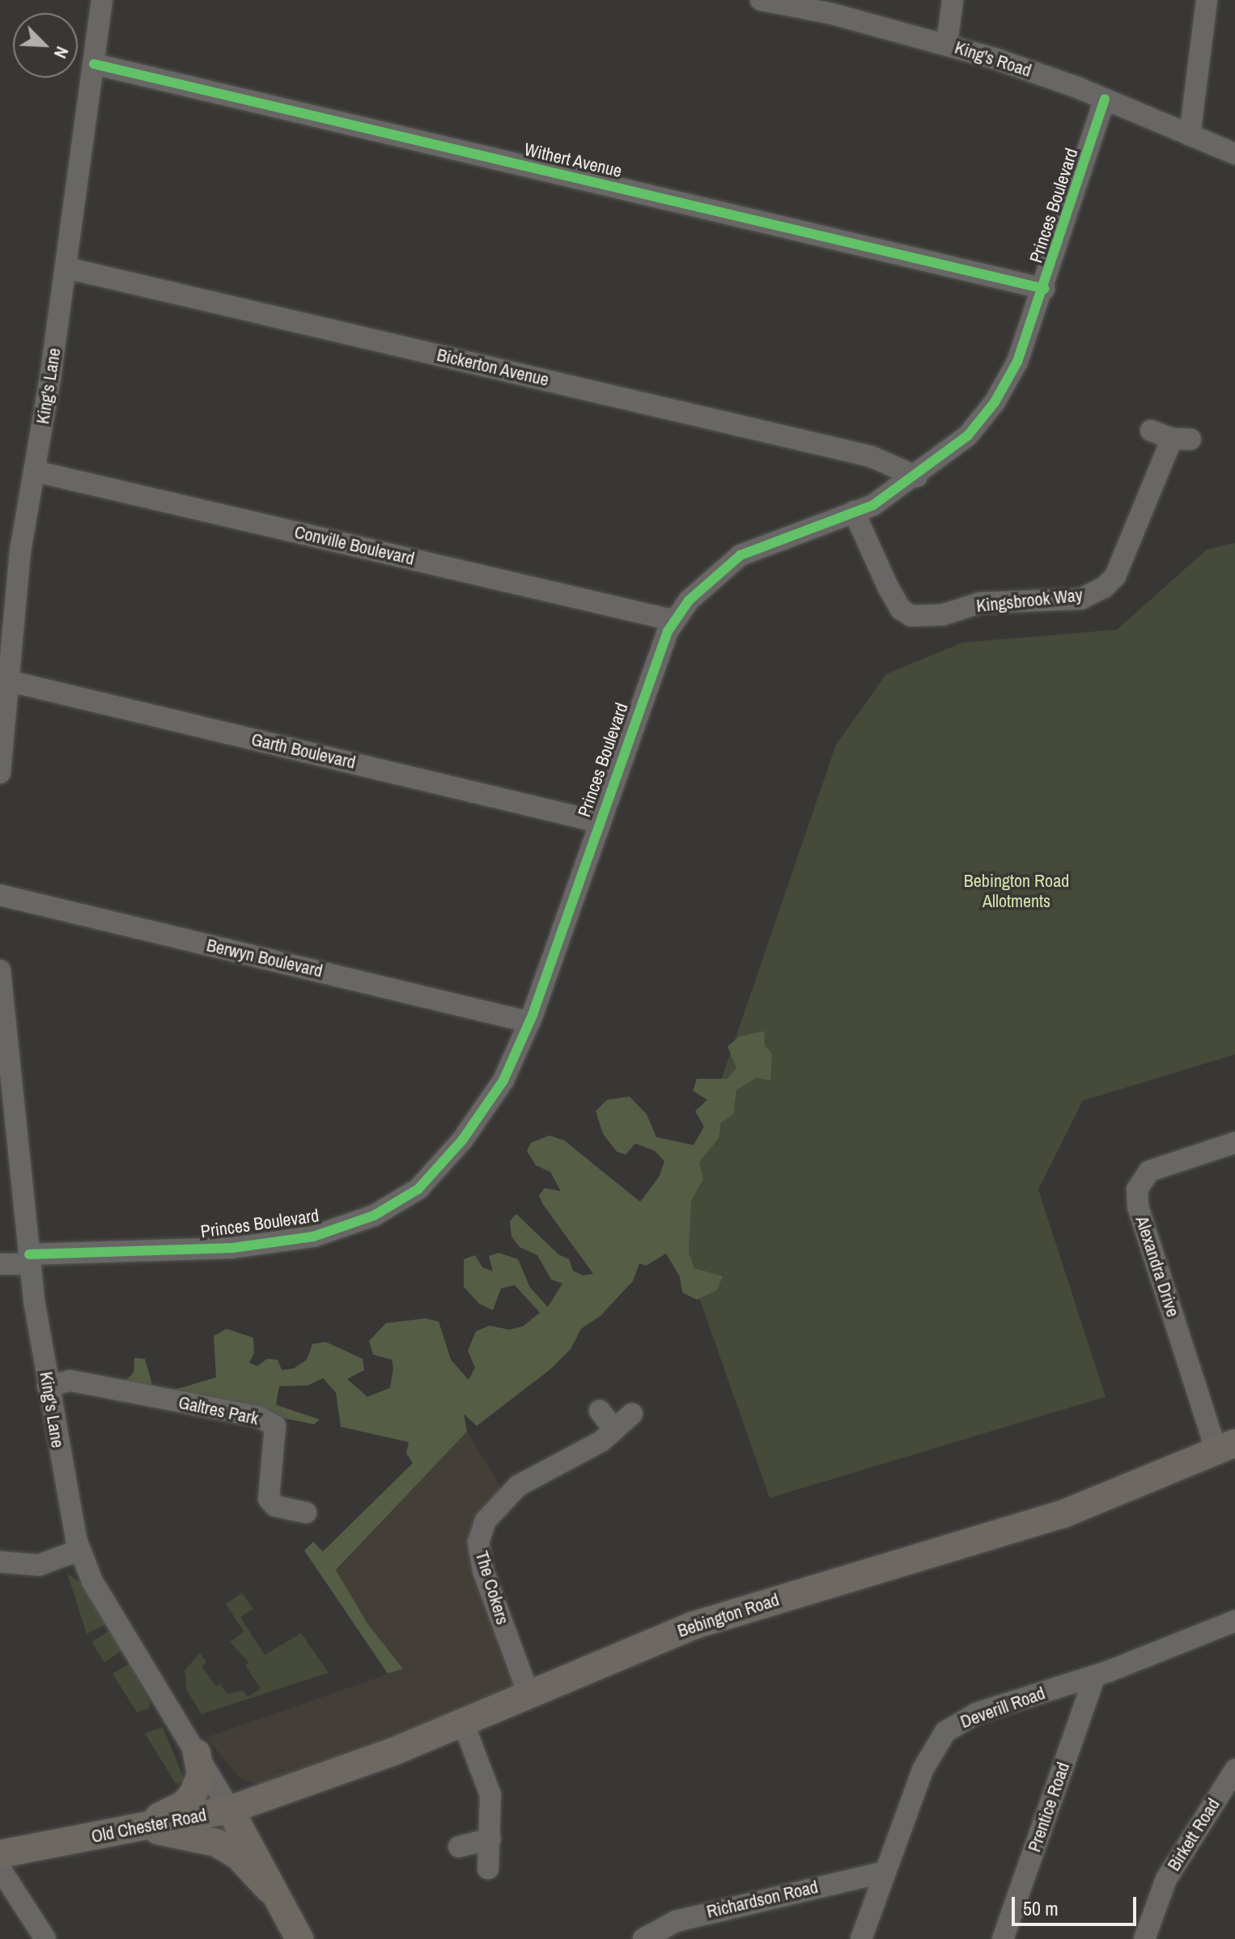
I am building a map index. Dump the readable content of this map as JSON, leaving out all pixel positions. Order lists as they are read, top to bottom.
{
  "streets": {
    "main road": ["Bebington Road", "Old Chester Road"],
    "street": [
      "King's Road",
      "Withert Avenue",
      "Princes Boulevard",
      "Bickerton Avenue",
      "King's Lane",
      "Conville Boulevard",
      "Kingsbrook Way",
      "Garth Boulevard",
      "Berwyn Boulevard",
      "Alexandra Drive",
      "Galtres Park",
      "The Cokers",
      "Deverill Road",
      "Prentice Road",
      "Birkett Road",
      "Richardson Road"
    ]
  },
  "crossings": [
    ["King's Road", "Princes Boulevard"],
    ["Withert Avenue", "Princes Boulevard"],
    ["Withert Avenue", "King's Lane"],
    ["Princes Boulevard", "Bickerton Avenue"],
    ["Princes Boulevard", "King's Lane"],
    ["Princes Boulevard", "Conville Boulevard"],
    ["Princes Boulevard", "Kingsbrook Way"],
    ["Princes Boulevard", "Garth Boulevard"],
    ["Princes Boulevard", "Berwyn Boulevard"],
    ["Bickerton Avenue", "King's Lane"],
    ["King's Lane", "Conville Boulevard"],
    ["King's Lane", "Garth Boulevard"],
    ["King's Lane", "Galtres Park"],
    ["King's Lane", "Bebington Road"],
    ["King's Lane", "Old Chester Road"],
    ["Alexandra Drive", "Bebington Road"],
    ["The Cokers", "Bebington Road"],
    ["Bebington Road", "Old Chester Road"],
    ["Deverill Road", "Prentice Road"],
    ["Deverill Road", "Richardson Road"]
  ],
  "parks": ["Bebington Road Allotments"],
  "scale_bar": "50 m",
  "north": "bottom right"
}
